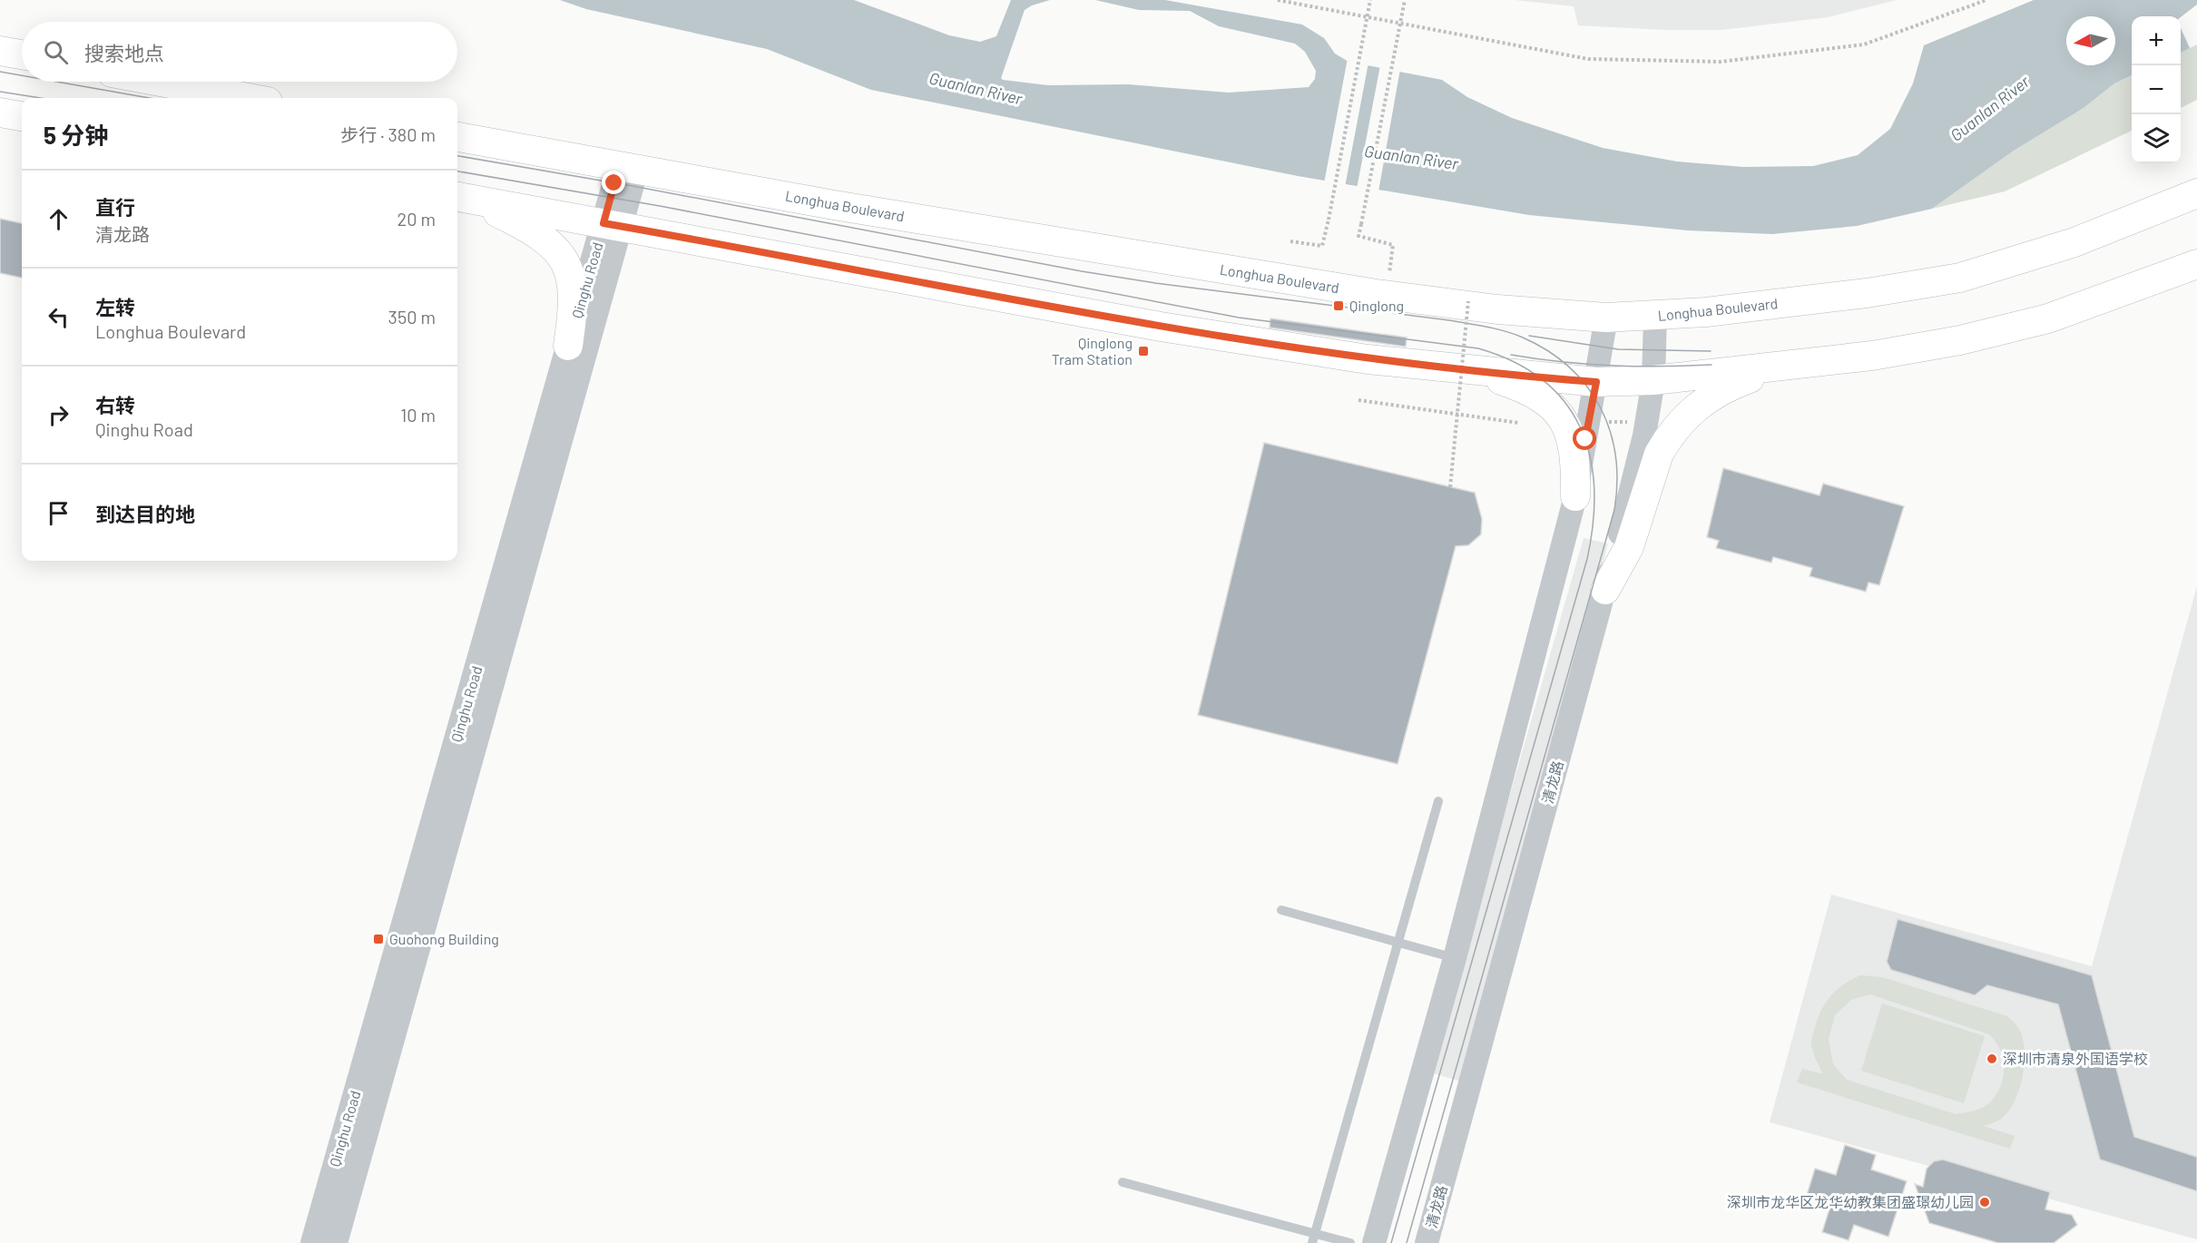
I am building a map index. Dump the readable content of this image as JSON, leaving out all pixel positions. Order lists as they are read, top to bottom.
{
  "streets": {
    "main road": ["Longhua Boulevard"],
    "street": ["Qinghu Road", "清龙路"]
  },
  "crossings": [
    ["Longhua Boulevard", "Qinghu Road"],
    ["Longhua Boulevard", "清龙路"]
  ],
  "water": ["Guanlan River"],
  "places": {
    "transit": ["Qinglong", "Qinglong Tram Station", "Guohong Building"],
    "other": ["深圳市清泉外国语学校", "深圳市龙华区龙华幼教集团盛璟幼儿园"]
  },
  "north": "left",
  "page": {
    "map_buttons": ["+", "−"],
    "search": "搜索地点",
    "heading": ["5 分钟", "步行 · 380 m"],
    "list": [
      ["直行", "清龙路", "20 m"],
      ["左转", "Longhua Boulevard", "350 m"],
      ["右转", "Qinghu Road", "10 m"],
      "到达目的地"
    ]
  }
}
